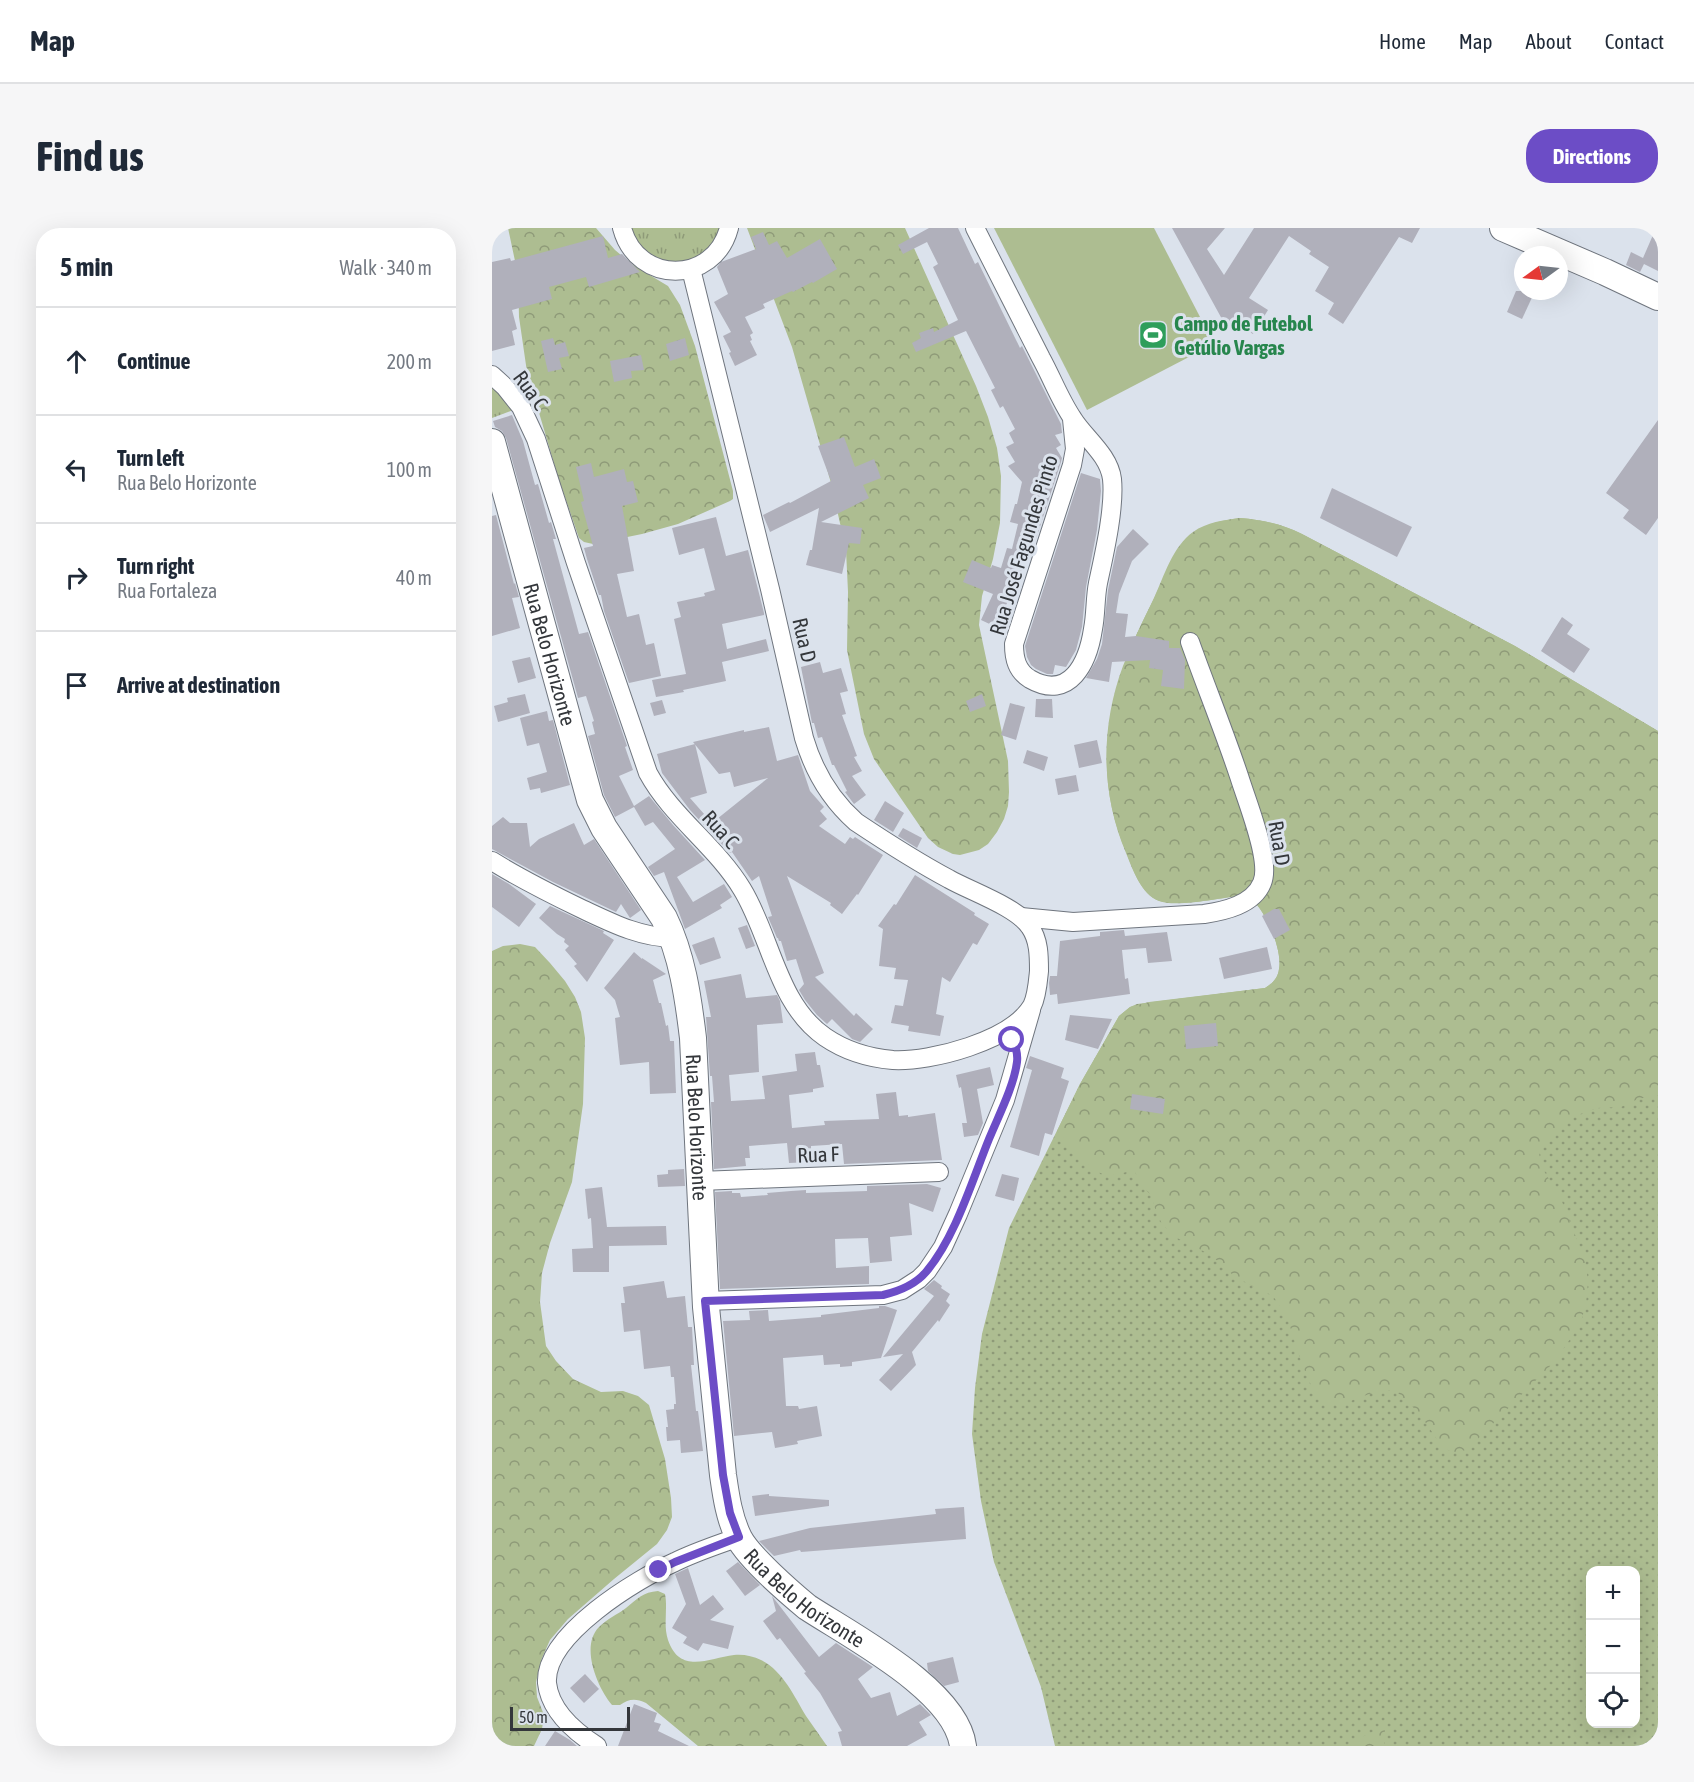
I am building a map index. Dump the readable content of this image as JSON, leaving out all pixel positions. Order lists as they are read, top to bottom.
{
  "streets": {
    "street": [
      "Rua C",
      "Rua José Fagundes Pinto",
      "Rua D",
      "Rua Belo Horizonte",
      "Rua F"
    ]
  },
  "crossings": [
    ["Rua Belo Horizonte", "Rua F"]
  ],
  "places": {
    "sports": ["Campo de Futebol Getúlio Vargas"]
  },
  "scale_bar": "50 m",
  "north": "left",
  "page": {
    "header": "Map",
    "nav": [
      "Home",
      "Map",
      "About",
      "Contact"
    ],
    "buttons": "Directions",
    "title": "Find us",
    "heading": ["5 min", "Walk · 340 m"],
    "list": [
      ["Continue", "200 m"],
      ["Turn left", "Rua Belo Horizonte", "100 m"],
      ["Turn right", "Rua Fortaleza", "40 m"],
      "Arrive at destination"
    ],
    "map_buttons": ["+", "−"],
    "scale": "50 m"
  }
}
